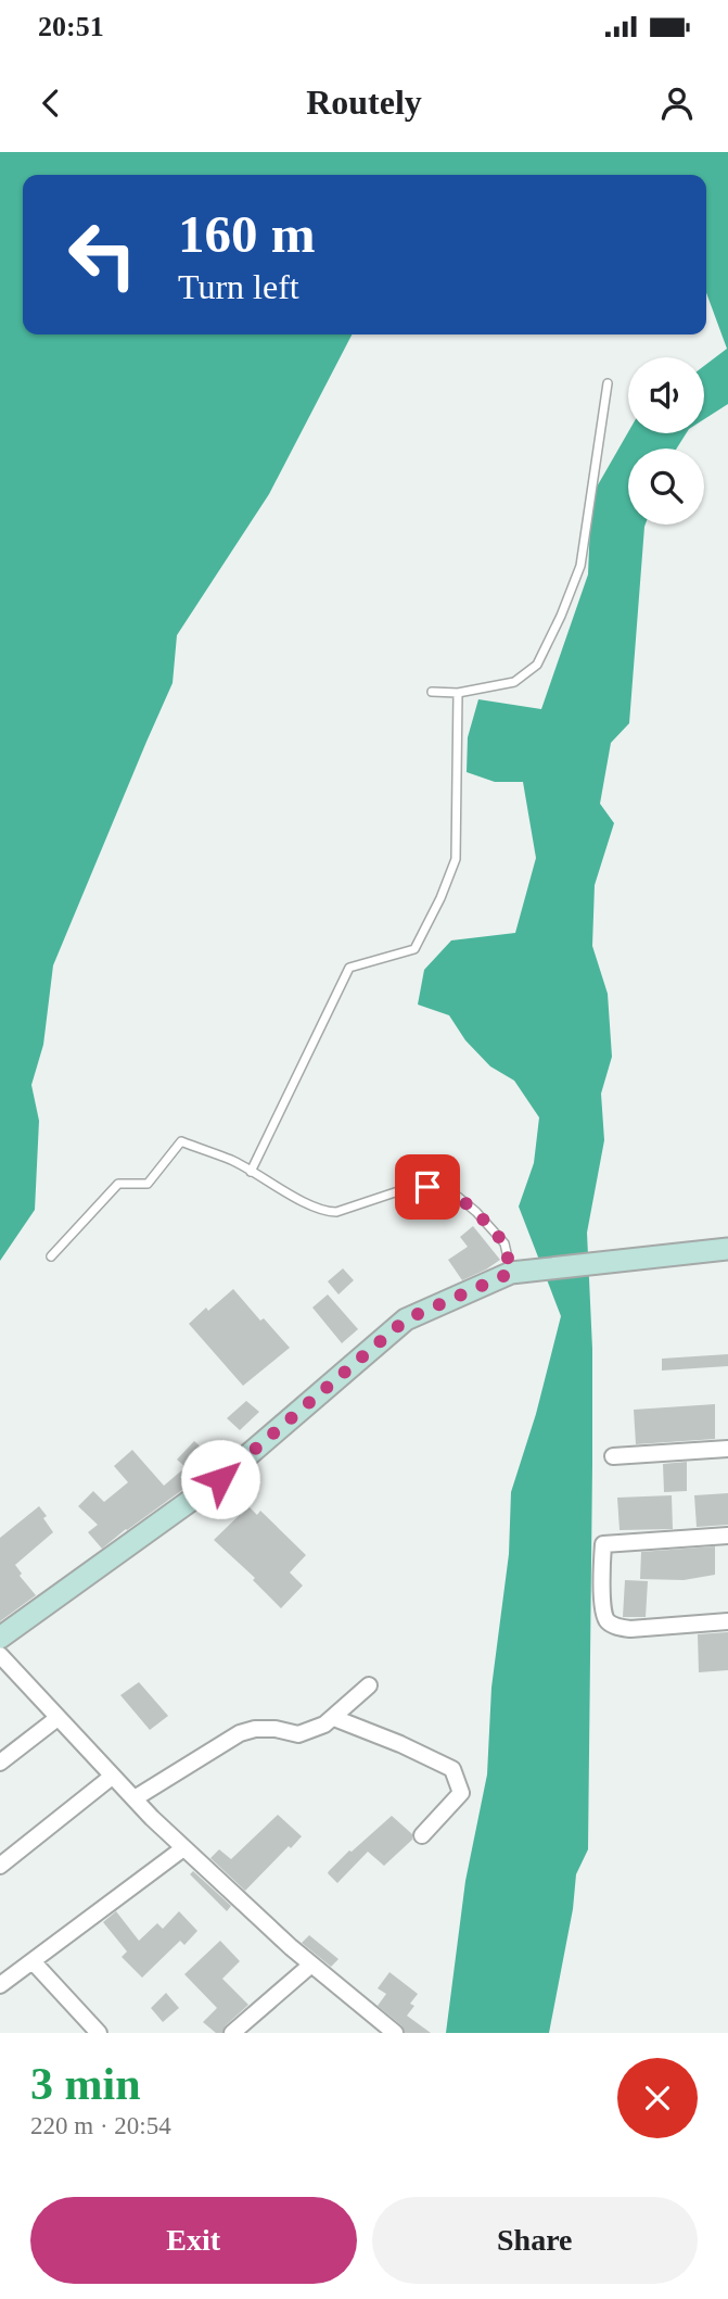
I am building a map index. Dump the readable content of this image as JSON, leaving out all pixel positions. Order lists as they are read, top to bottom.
{
  "page": {
    "status": "20:51",
    "header": "Routely",
    "turn": ["160 m", "Turn left"],
    "heading": ["3 min", "220 m · 20:54"],
    "buttons": ["Exit", "Share"]
  }
}
